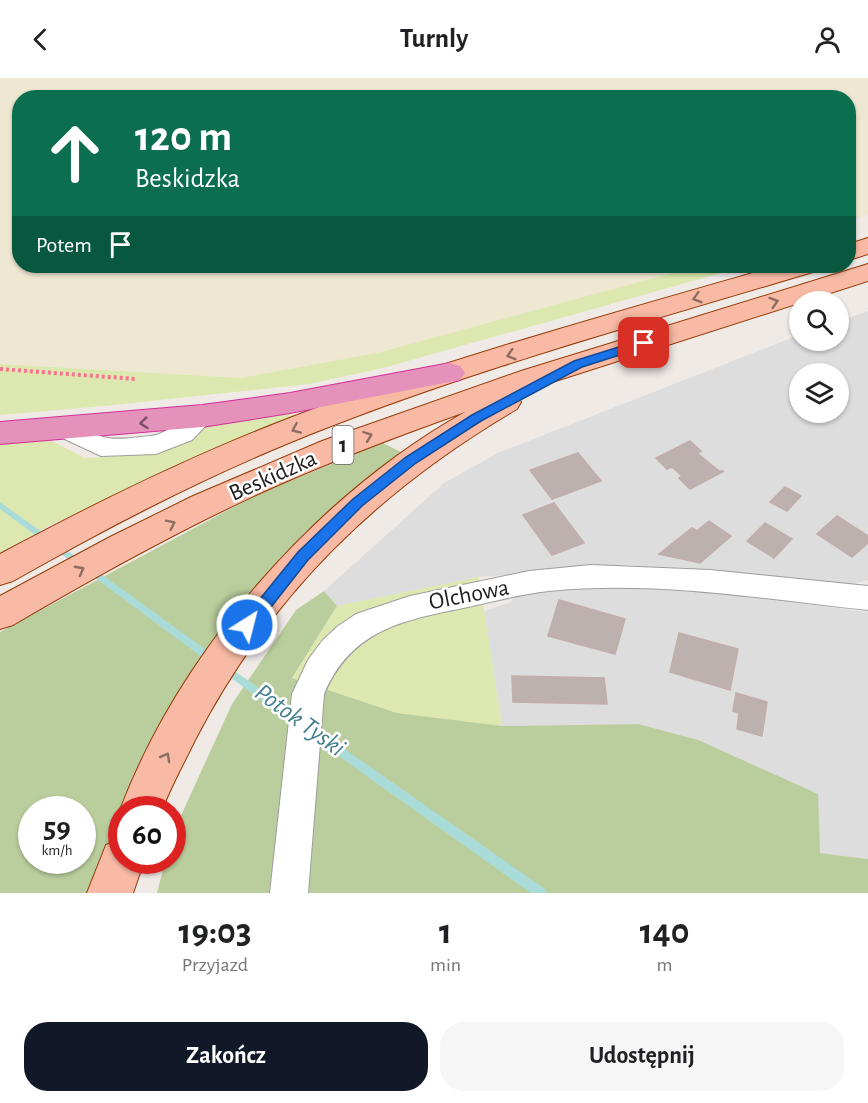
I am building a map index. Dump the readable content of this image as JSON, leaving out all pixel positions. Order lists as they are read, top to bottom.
{
  "streets": {
    "main road": ["1", "Beskidzka"],
    "street": ["Olchowa"]
  },
  "water": ["Potok Tyski"],
  "page": {
    "header": "Turnly",
    "turn": ["120 m", "Beskidzka"],
    "then": "Potem",
    "speed": "59 km/h",
    "limit": "60",
    "eta": [
      "19:03",
      "Przyjazd",
      "1",
      "min",
      "140",
      "m"
    ],
    "buttons": ["Zakończ", "Udostępnij"]
  }
}
